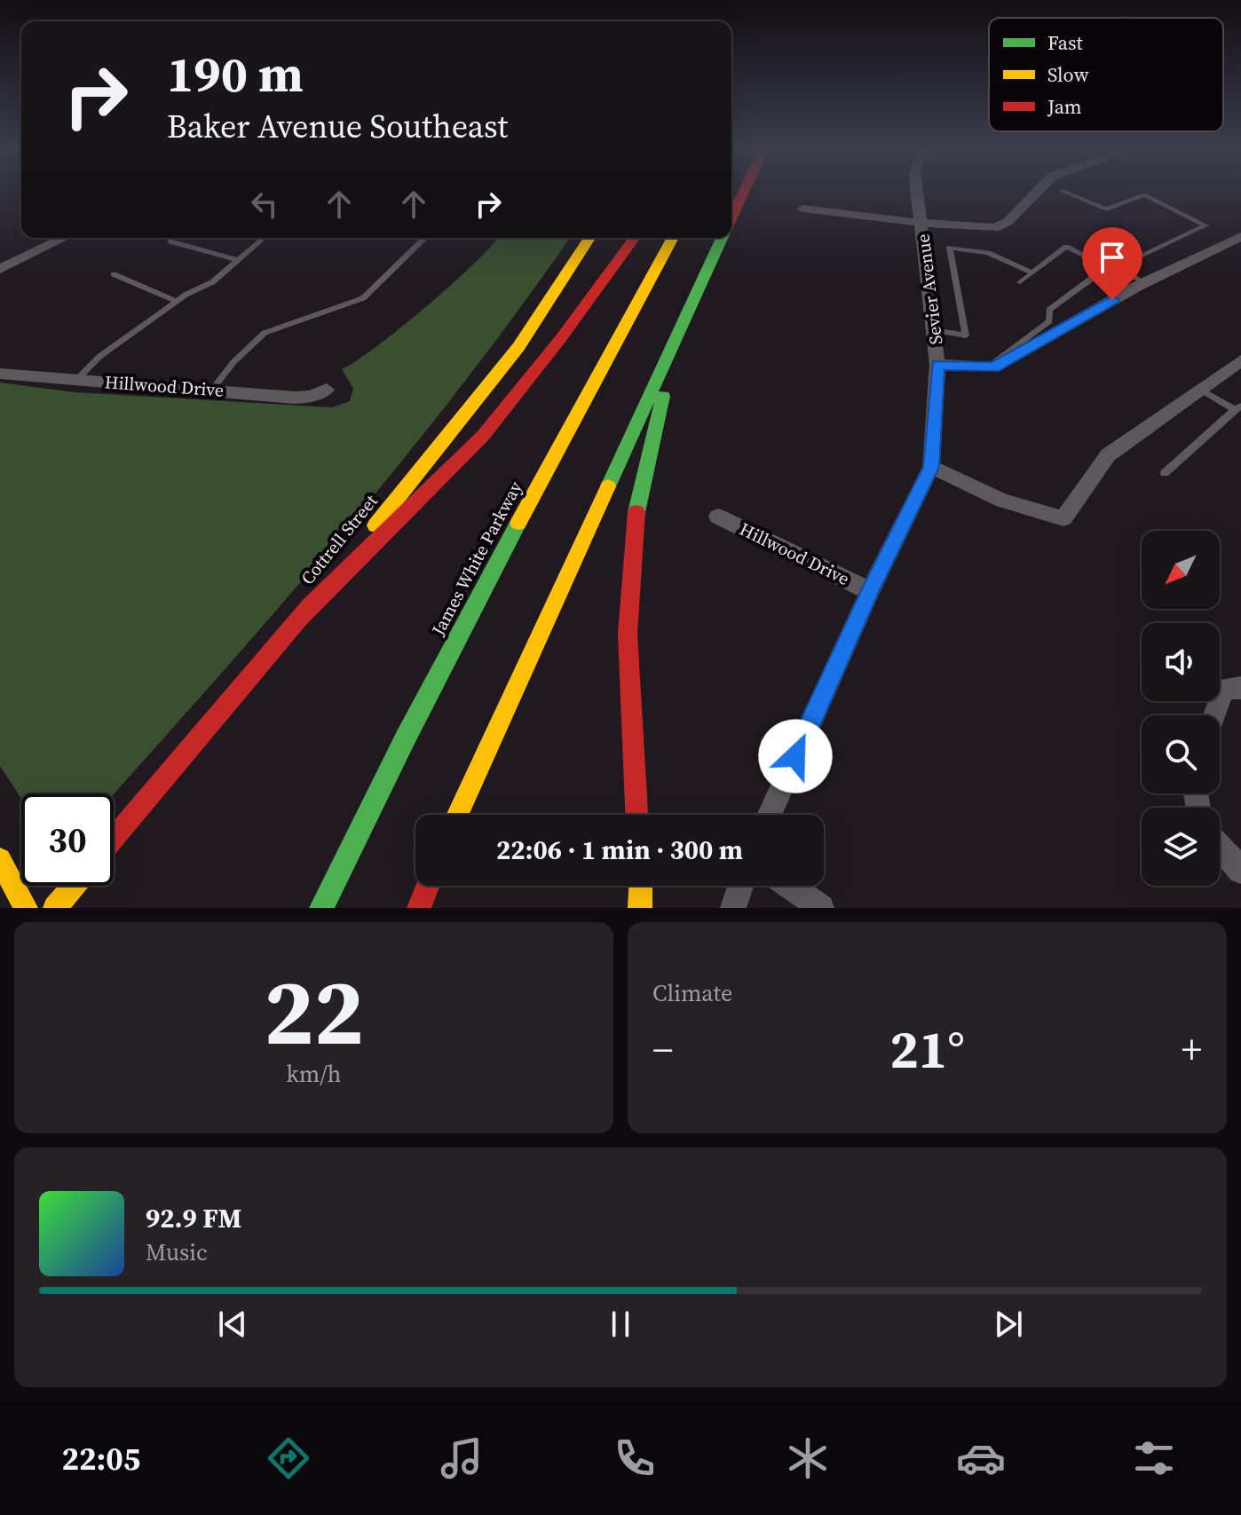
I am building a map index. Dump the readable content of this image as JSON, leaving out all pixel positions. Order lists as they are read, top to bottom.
{
  "streets": {
    "main road": ["Cottrell Street", "James White Parkway"],
    "street": ["Sevier Avenue", "Hillwood Drive"]
  },
  "crossings": [
    ["Sevier Avenue", "Hillwood Drive"]
  ],
  "legend": ["Fast", "Slow", "Jam"],
  "north": "bottom left",
  "page": {
    "turn": ["190 m", "Baker Avenue Southeast"],
    "limit": "30",
    "trip": "22:06 · 1 min · 300 m",
    "tile": [
      ["22", "km/h"],
      "Climate"
    ],
    "heat": ["−", "21°", "+"],
    "song": ["92.9 FM", "Music"],
    "tabs": "22:05"
  }
}
